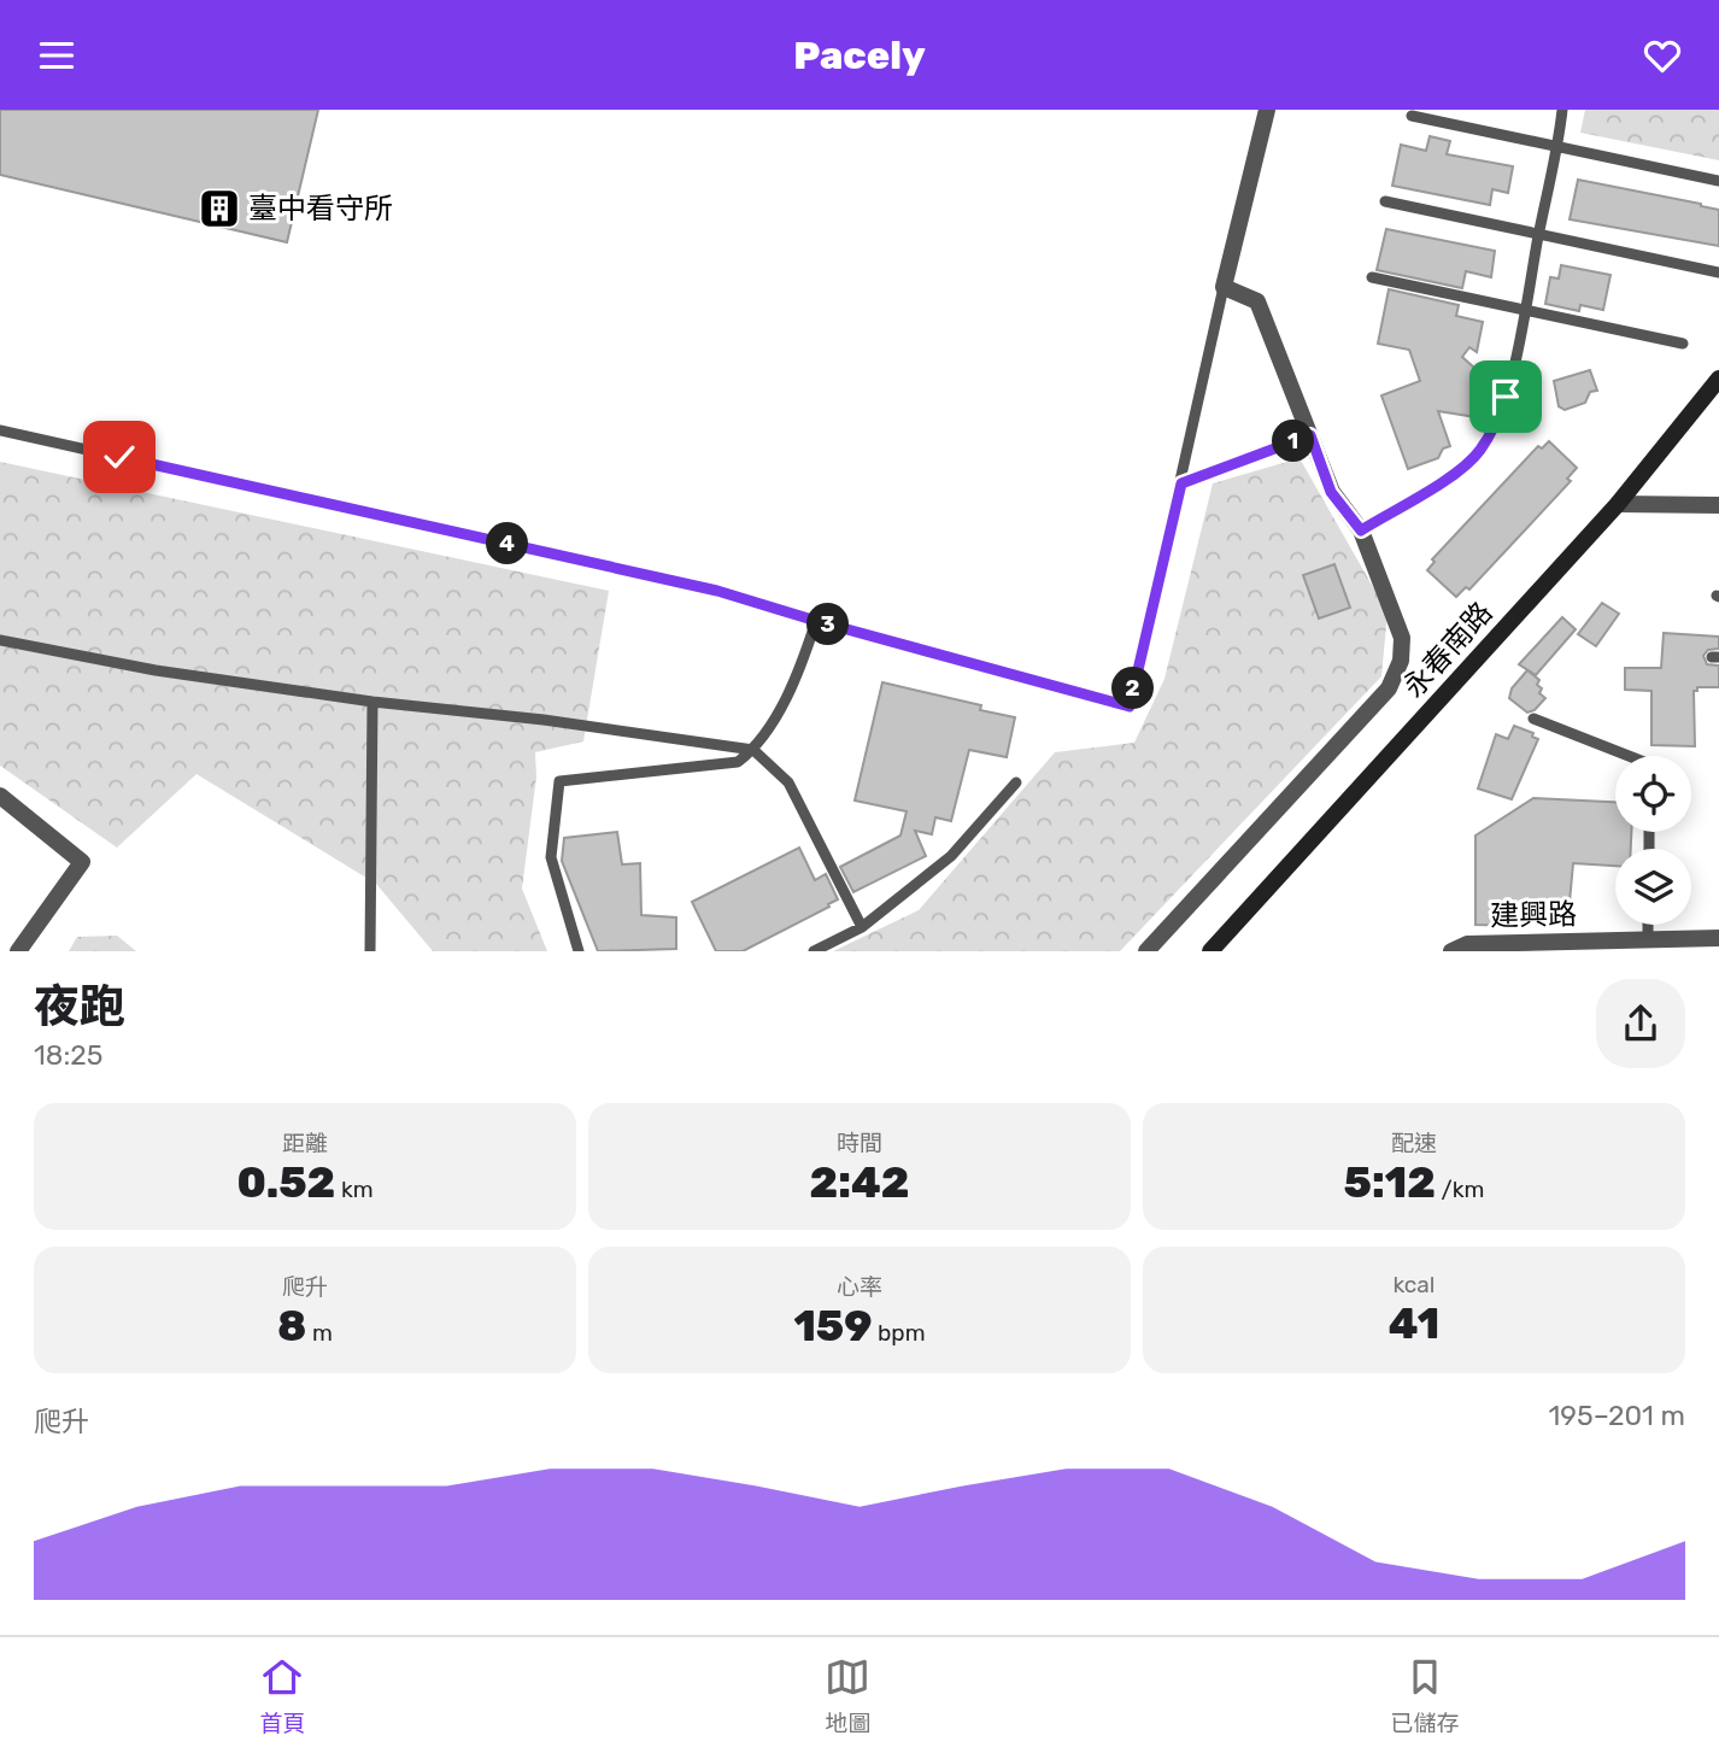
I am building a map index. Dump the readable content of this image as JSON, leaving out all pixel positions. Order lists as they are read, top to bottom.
{
  "streets": {
    "street": ["永春南路", "建興路"]
  },
  "places": {
    "building": ["臺中看守所"]
  },
  "page": {
    "header": "Pacely",
    "pins": [
      "1",
      "4",
      "3",
      "2"
    ],
    "heading": ["夜跑", "18:25"],
    "stats": [
      ["距離", "0.52 km"],
      ["時間", "2:42"],
      ["配速", "5:12 /km"],
      ["爬升", "8 m"],
      ["心率", "159 bpm"],
      ["kcal", "41"]
    ],
    "chart": ["爬升", "195–201 m"],
    "tabs": ["首頁", "地圖", "已儲存"]
  }
}
